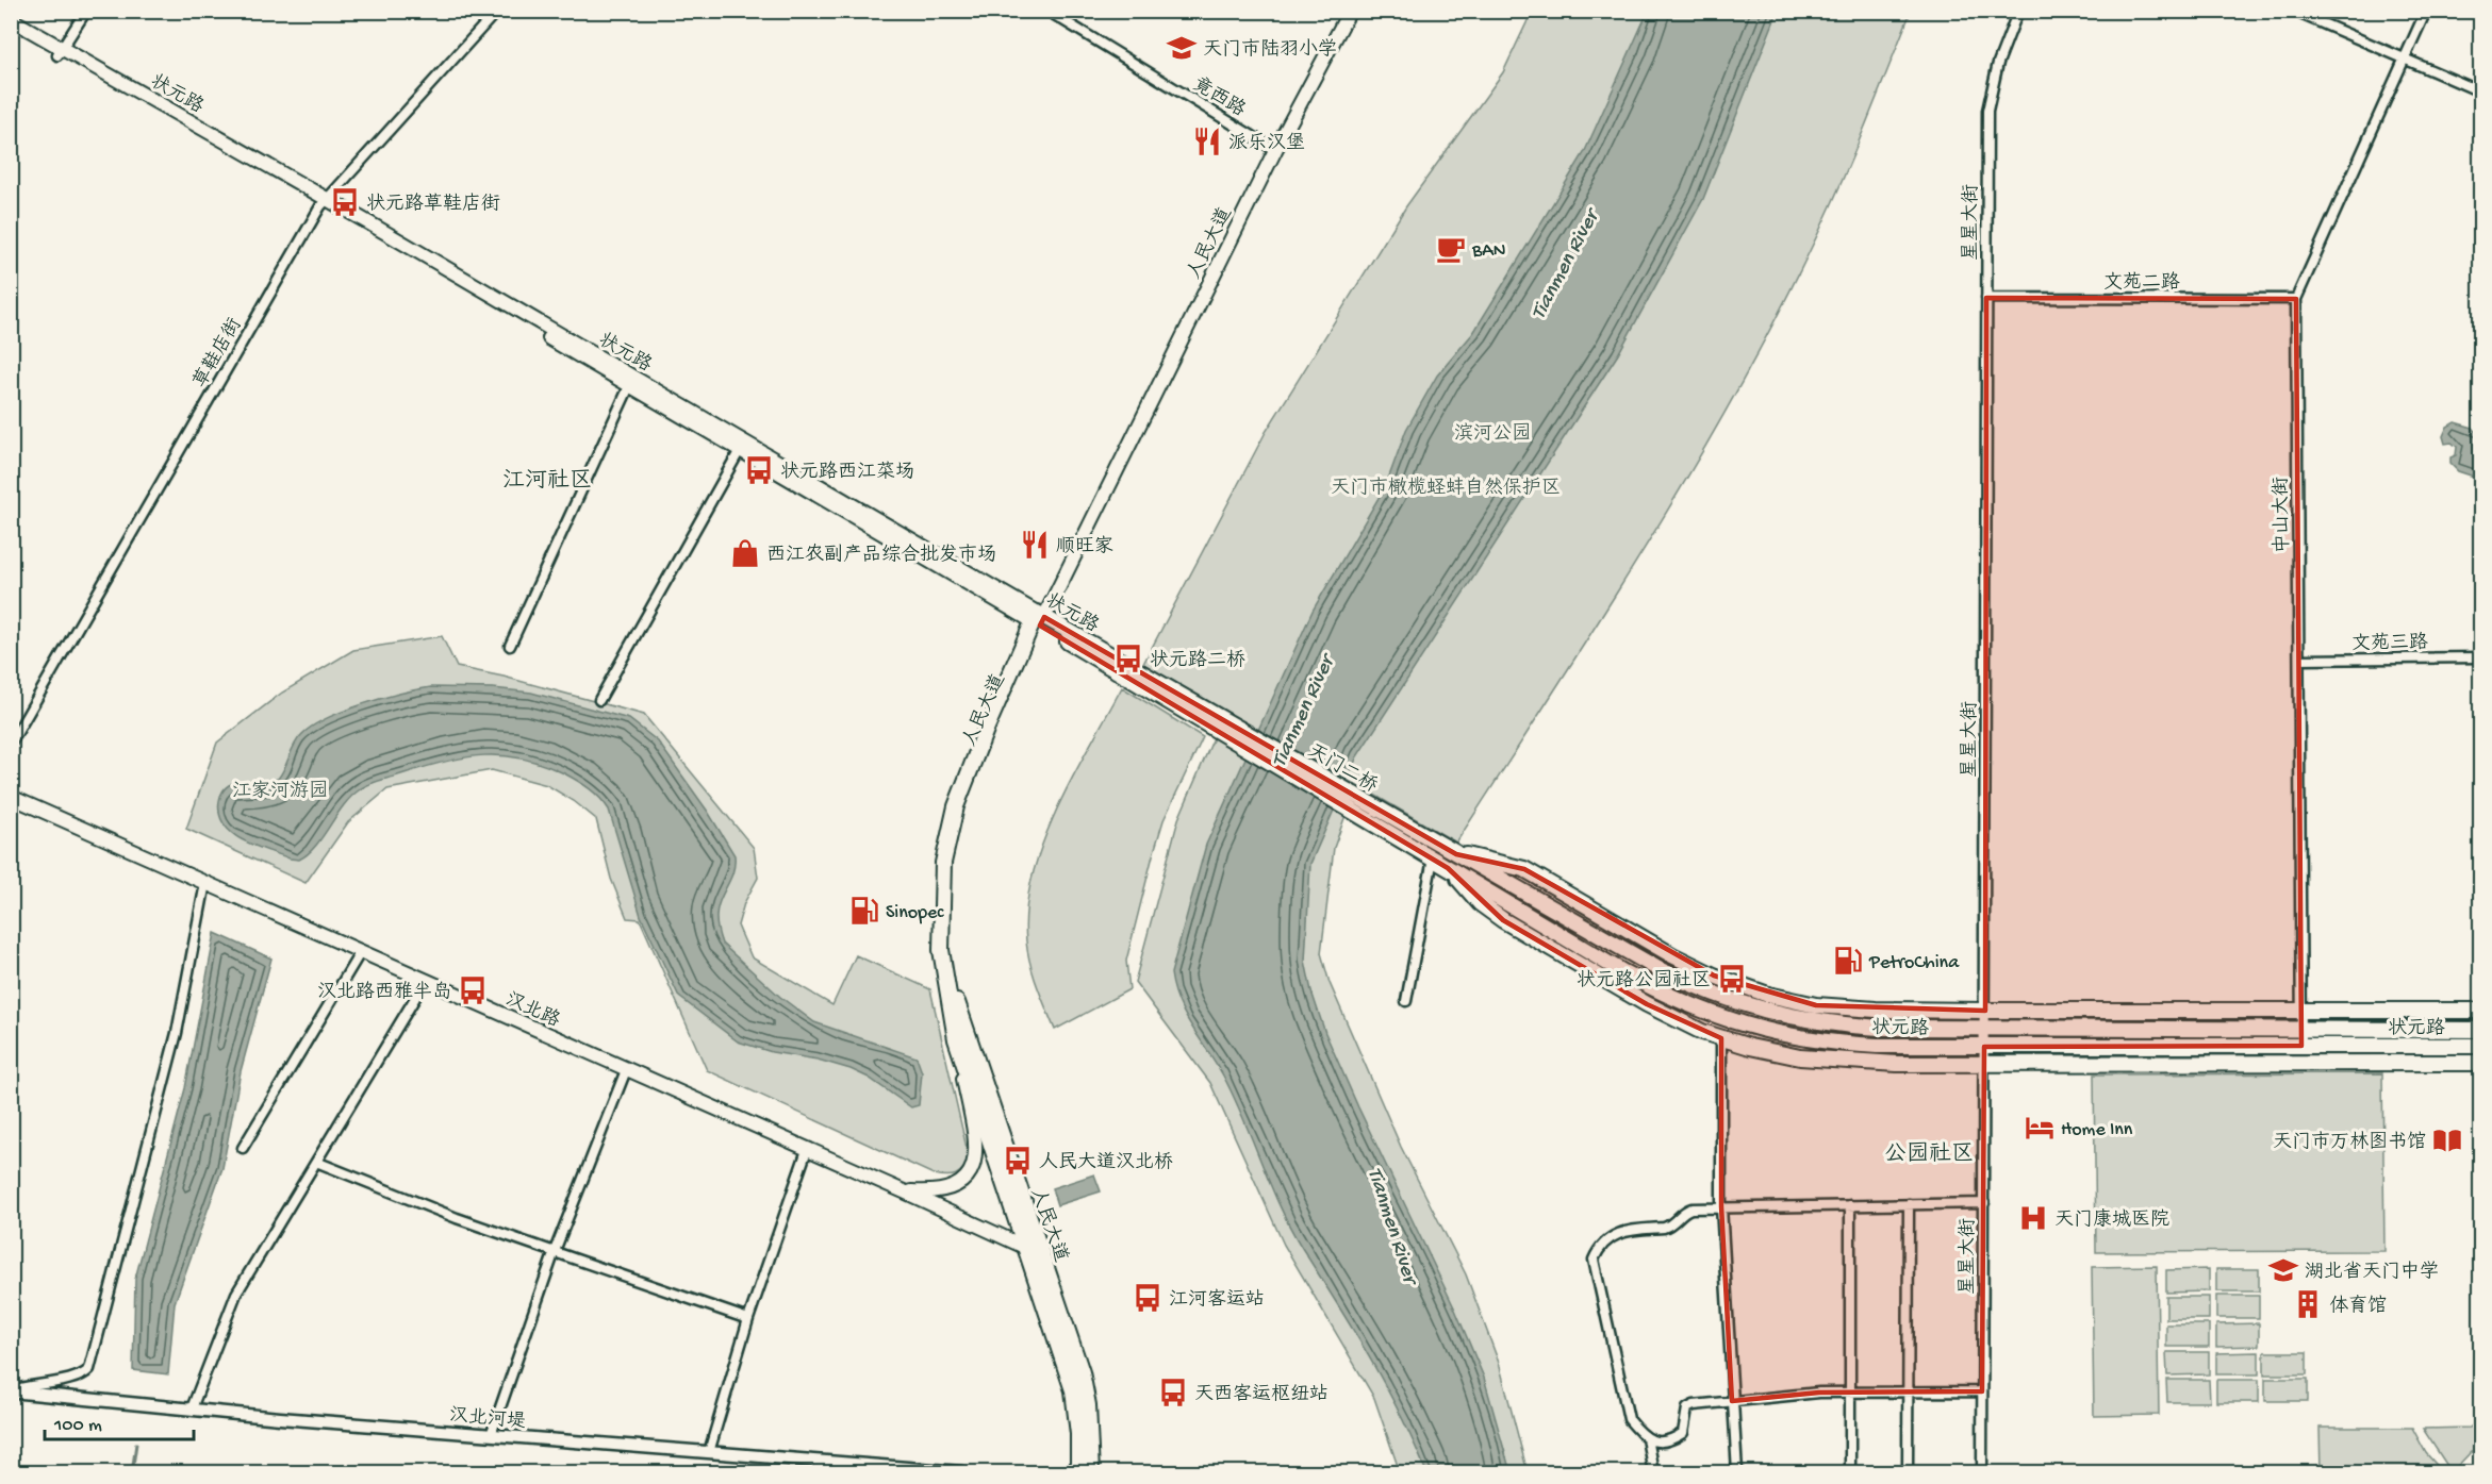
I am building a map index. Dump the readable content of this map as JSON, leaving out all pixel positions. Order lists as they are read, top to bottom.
{
  "streets": {
    "highway": ["状元路", "人民大道", "天门二桥"],
    "main road": ["汉北路"],
    "street": [
      "竟西路",
      "星星大街",
      "文苑二路",
      "草鞋店街",
      "中山大街",
      "文苑三路",
      "汉北河堤"
    ]
  },
  "crossings": [
    ["状元路", "星星大街"],
    ["状元路", "人民大道"],
    ["状元路", "草鞋店街"],
    ["状元路", "中山大街"],
    ["状元路", "天门二桥"],
    ["竟西路", "人民大道"],
    ["星星大街", "文苑二路"],
    ["人民大道", "汉北路"],
    ["文苑二路", "中山大街"],
    ["中山大街", "文苑三路"]
  ],
  "districts": ["江河社区", "公园社区"],
  "water": ["Tianmen River"],
  "parks": ["滨河公园", "天门市橄榄蛏蚌自然保护区", "江家河游园"],
  "places": {
    "school or university": ["天门市陆羽小学", "湖北省天门中学"],
    "restaurant": ["派乐汉堡", "顺旺家"],
    "bus stop": [
      "状元路草鞋店街",
      "状元路西江菜场",
      "状元路二桥",
      "状元路公园社区",
      "汉北路西雅半岛",
      "人民大道汉北桥",
      "江河客运站",
      "天西客运枢纽站"
    ],
    "cafe": ["BAN"],
    "shop": ["西江农副产品综合批发市场"],
    "fuel station": ["Sinopec", "PetroChina"],
    "hotel": ["Home Inn"],
    "library": ["天门市万林图书馆"],
    "hospital": ["天门康城医院"],
    "building": ["体育馆"]
  },
  "scale_bar": "100 m"
}
